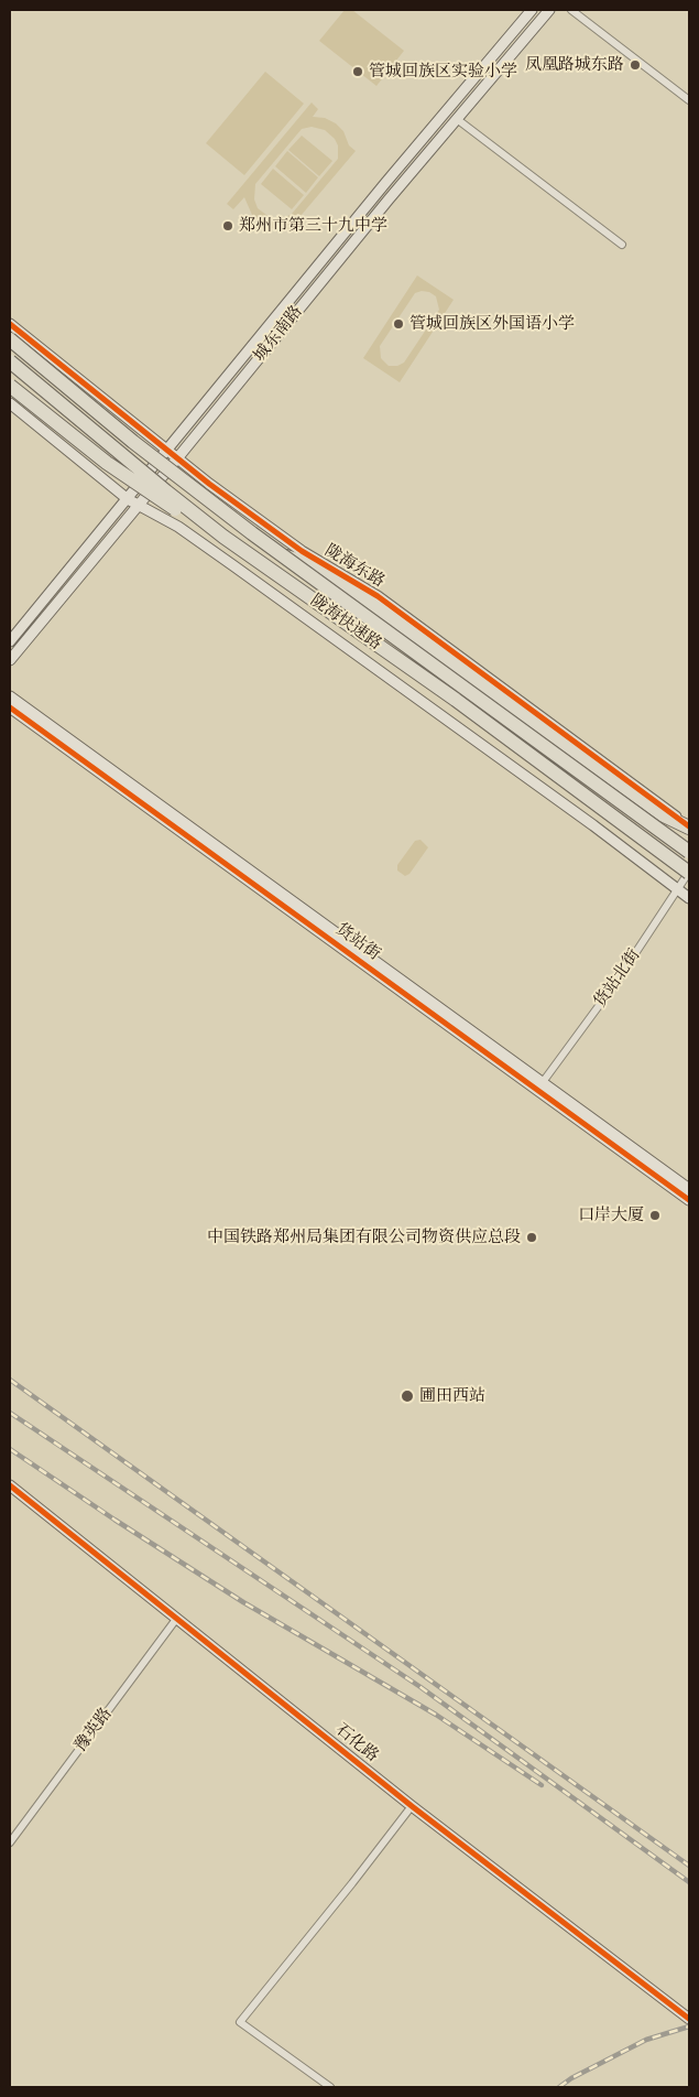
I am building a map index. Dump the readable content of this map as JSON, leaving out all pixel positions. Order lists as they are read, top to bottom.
{
  "streets": {
    "highway": ["陇海快速路"],
    "street": [
      "城东南路",
      "陇海东路",
      "货站街",
      "货站北街",
      "豫英路",
      "石化路"
    ]
  },
  "crossings": [
    ["城东南路", "陇海东路"],
    ["陇海快速路", "货站北街"],
    ["货站街", "货站北街"],
    ["豫英路", "石化路"]
  ],
  "places": [
    "凤凰路城东路",
    "管城回族区实验小学",
    "郑州市第三十九中学",
    "管城回族区外国语小学",
    "口岸大厦",
    "中国铁路郑州局集团有限公司物资供应总段",
    "圃田西站"
  ]
}
